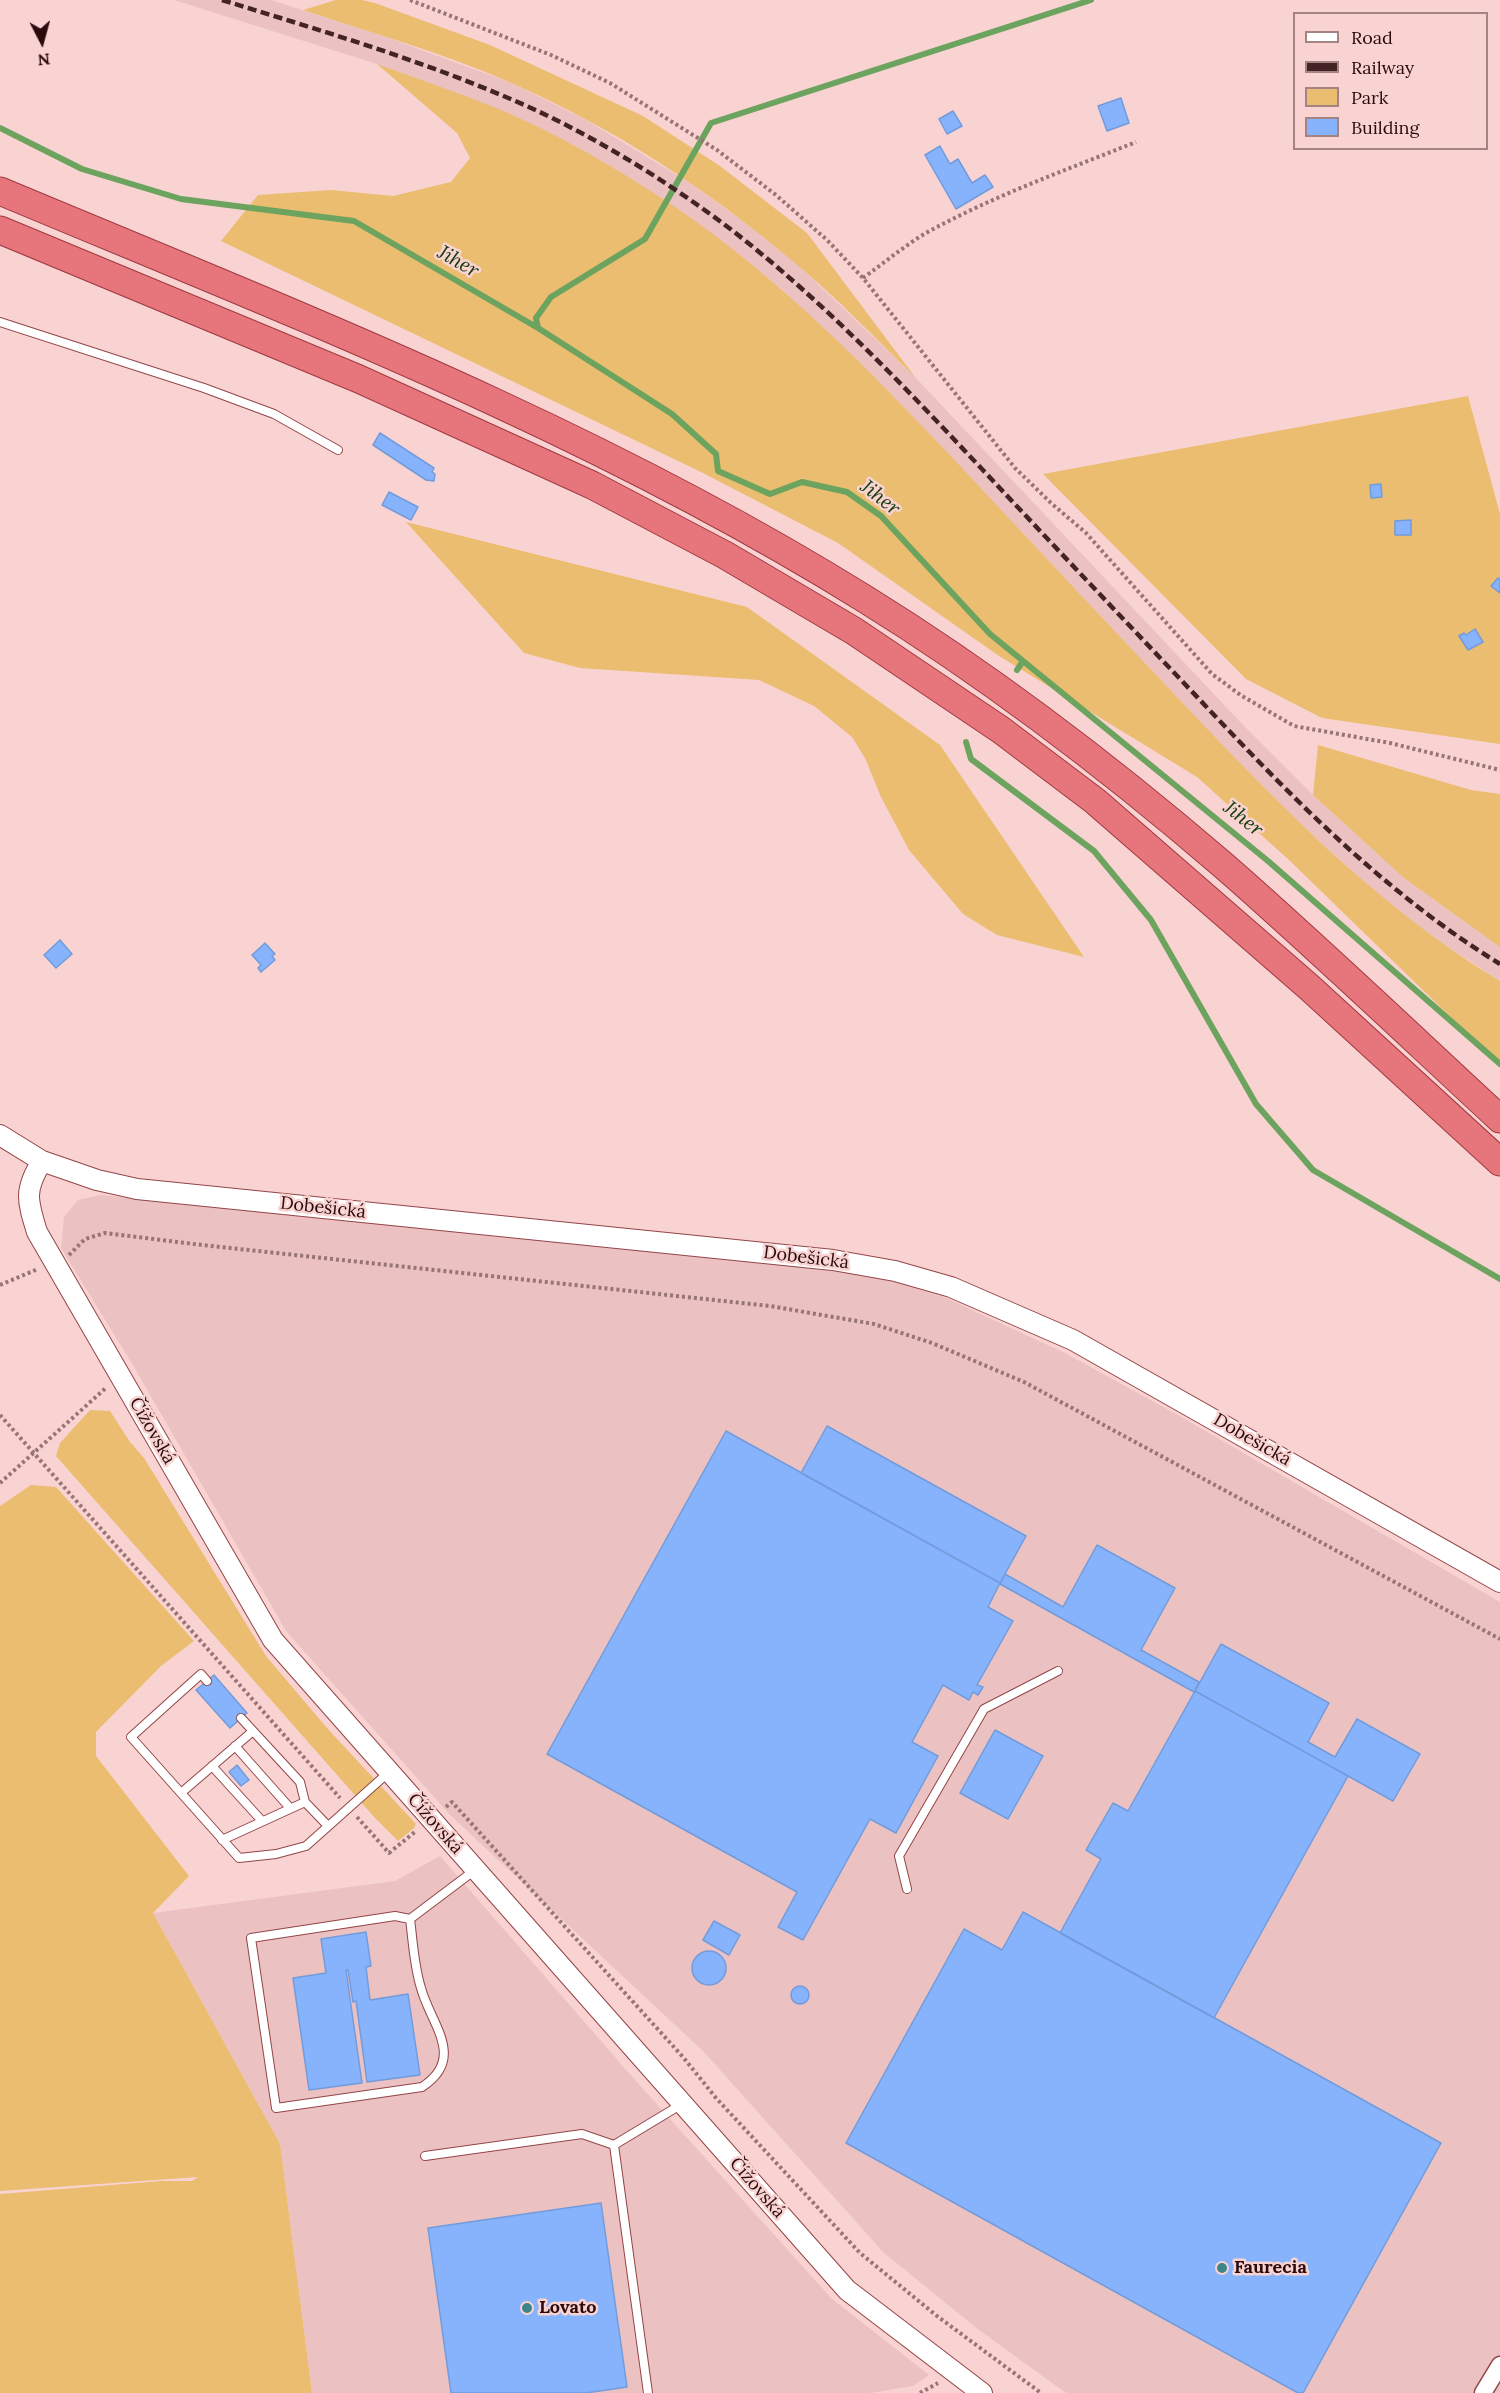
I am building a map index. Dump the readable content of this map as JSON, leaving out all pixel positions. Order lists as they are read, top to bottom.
{
  "streets": {
    "street": ["Dobešická", "Čížovská"]
  },
  "crossings": [
    ["Dobešická", "Čížovská"]
  ],
  "water": ["Jiher"],
  "places": ["Faurecia", "Lovato"],
  "legend": [
    "Road",
    "Railway",
    "Park",
    "Building"
  ],
  "north": "bottom"
}
